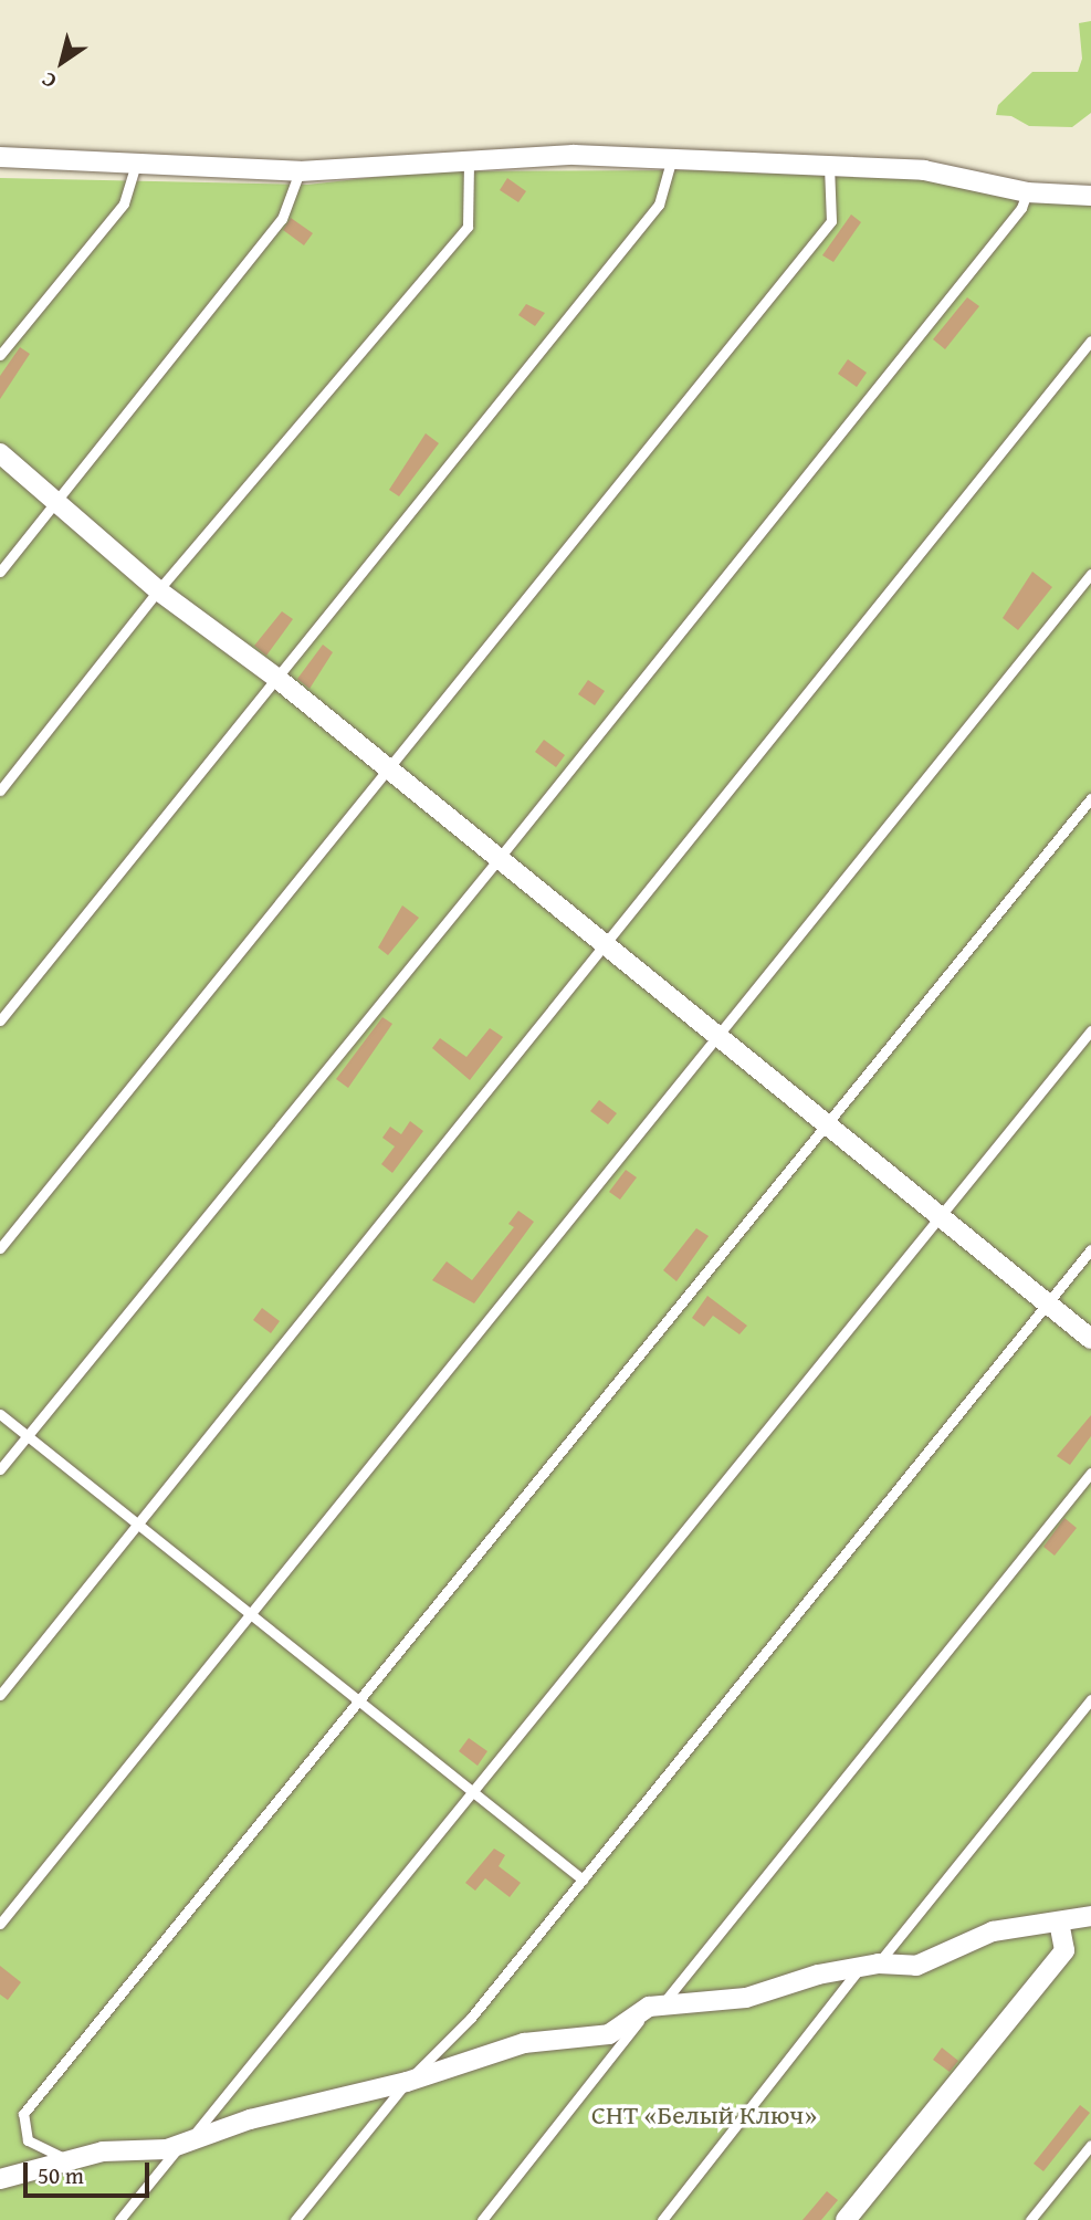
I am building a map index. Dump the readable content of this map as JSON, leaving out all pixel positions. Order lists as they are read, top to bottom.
{
  "parks": ["СНТ «Белый Ключ»"],
  "scale_bar": "50 m",
  "north": "bottom left"
}
